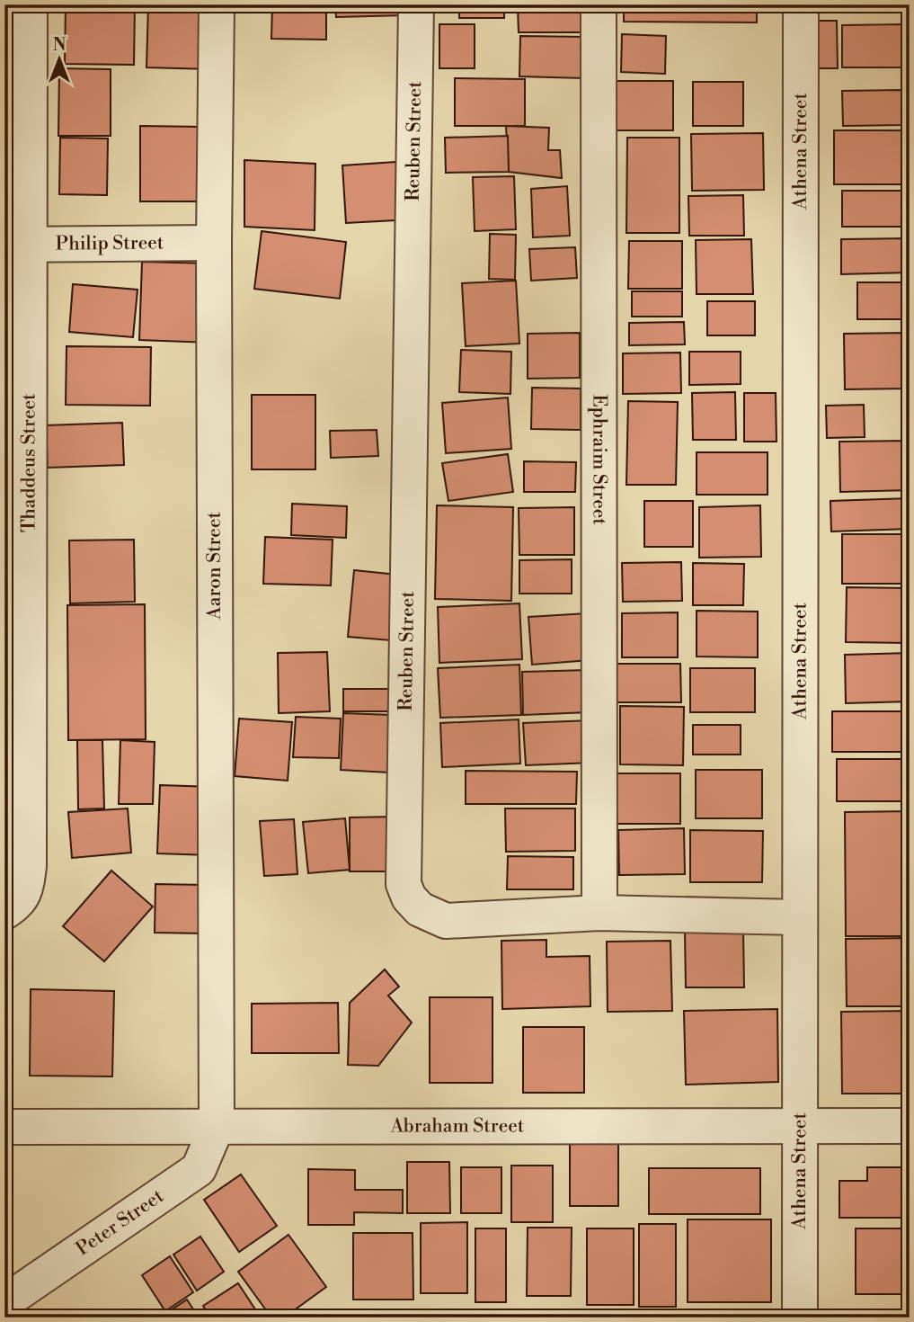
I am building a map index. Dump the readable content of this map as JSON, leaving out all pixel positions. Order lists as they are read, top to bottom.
{
  "streets": {
    "street": [
      "Reuben Street",
      "Athena Street",
      "Philip Street",
      "Ephraim Street",
      "Thaddeus Street",
      "Aaron Street",
      "Abraham Street",
      "Peter Street"
    ]
  },
  "crossings": [
    ["Reuben Street", "Athena Street"],
    ["Reuben Street", "Ephraim Street"],
    ["Athena Street", "Abraham Street"],
    ["Philip Street", "Thaddeus Street"],
    ["Philip Street", "Aaron Street"],
    ["Aaron Street", "Abraham Street"],
    ["Aaron Street", "Peter Street"],
    ["Abraham Street", "Peter Street"]
  ],
  "north": "top"
}
